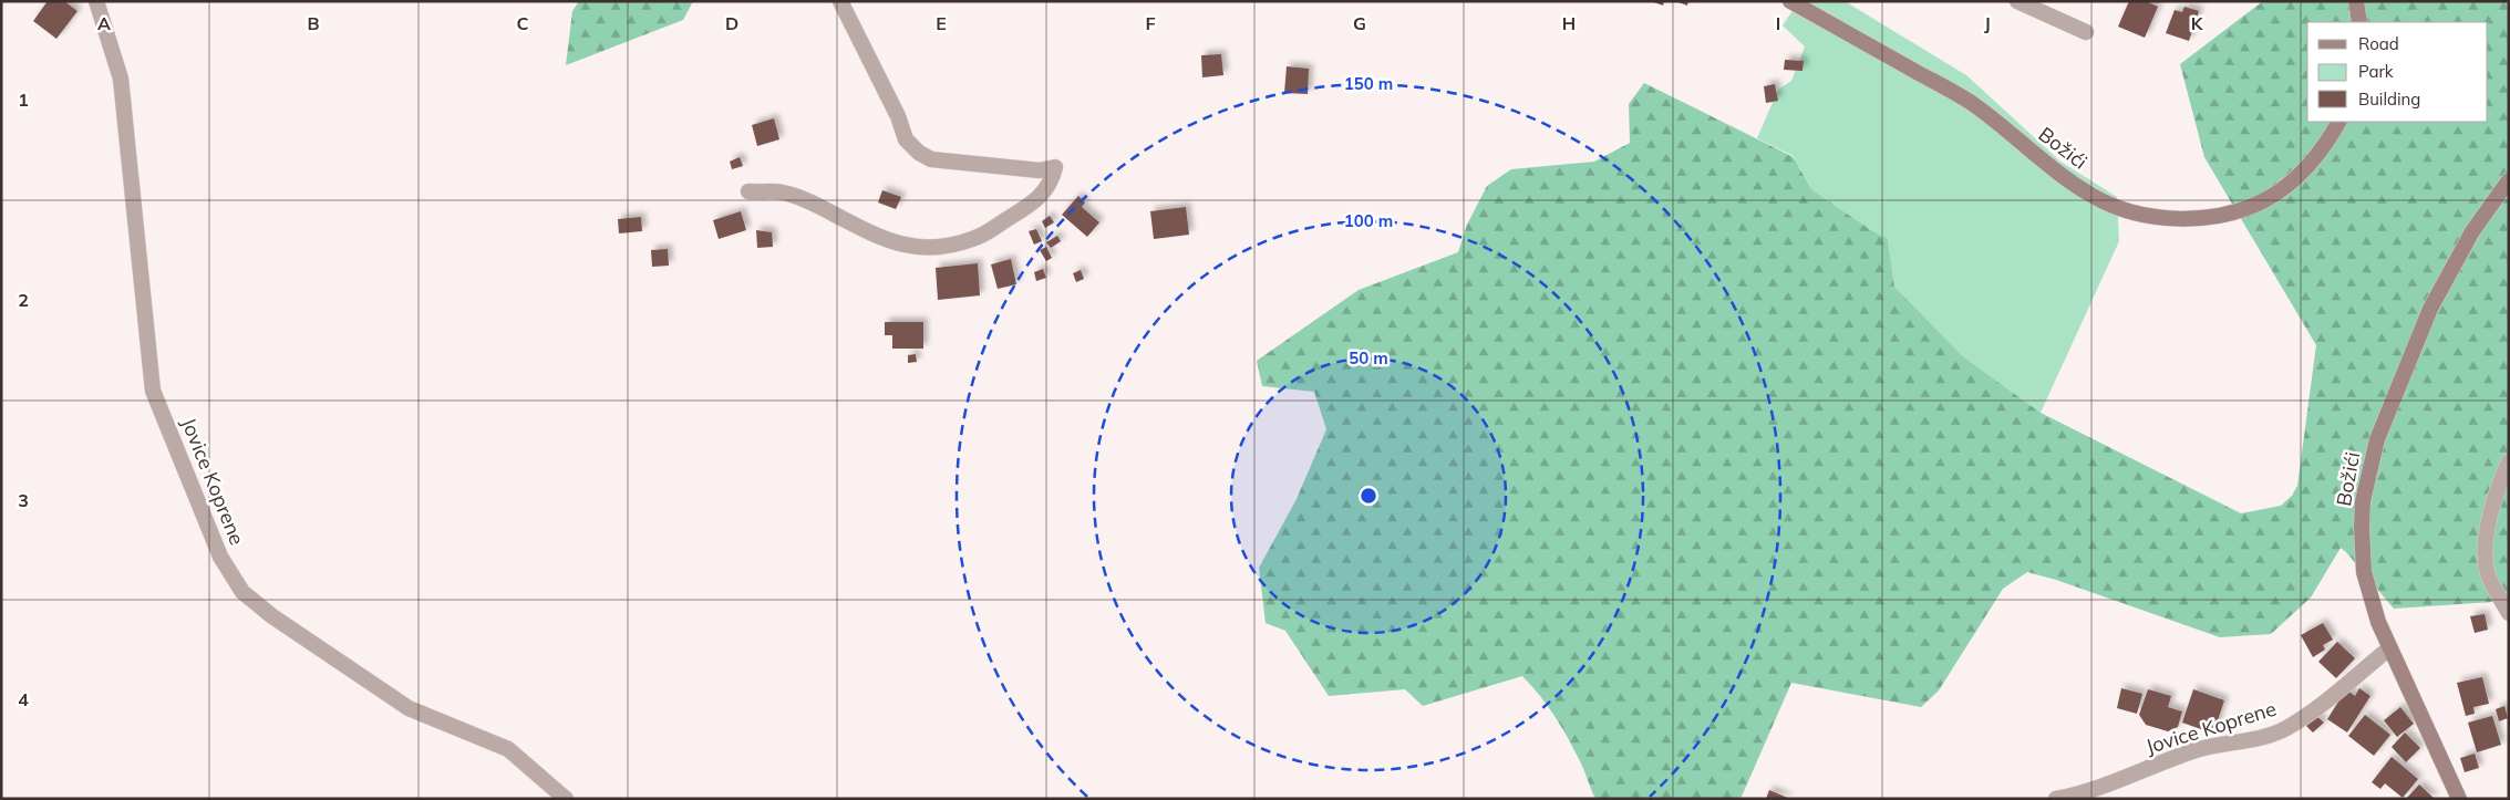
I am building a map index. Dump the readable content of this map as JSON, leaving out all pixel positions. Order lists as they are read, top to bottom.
{
  "streets": {
    "main road": ["Božići"],
    "street": ["Jovice Koprene"]
  },
  "crossings": [
    ["Božići", "Jovice Koprene"]
  ],
  "legend": ["Road", "Park", "Building"],
  "grid": {
    "columns": [
      "A",
      "B",
      "C",
      "D",
      "E",
      "F",
      "G",
      "H",
      "I",
      "J",
      "K"
    ],
    "rows": [
      "1",
      "2",
      "3",
      "4"
    ]
  },
  "rings": ["150 m", "100 m", "50 m"]
}
